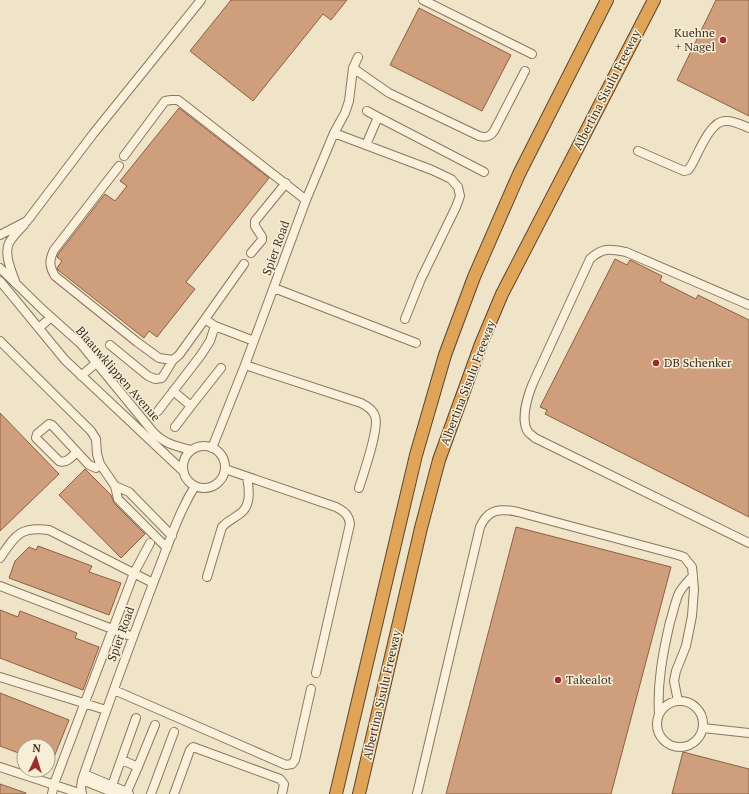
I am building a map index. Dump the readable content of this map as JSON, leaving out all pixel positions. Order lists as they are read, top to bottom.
{
  "streets": {
    "highway": ["Albertina Sisulu Freeway"],
    "street": ["Spier Road", "Blaauwklippen Avenue"]
  },
  "crossings": [
    ["Spier Road", "Blaauwklippen Avenue"]
  ],
  "places": ["Kuehne + Nagel", "DB Schenker", "Takealot"],
  "north": "top"
}
